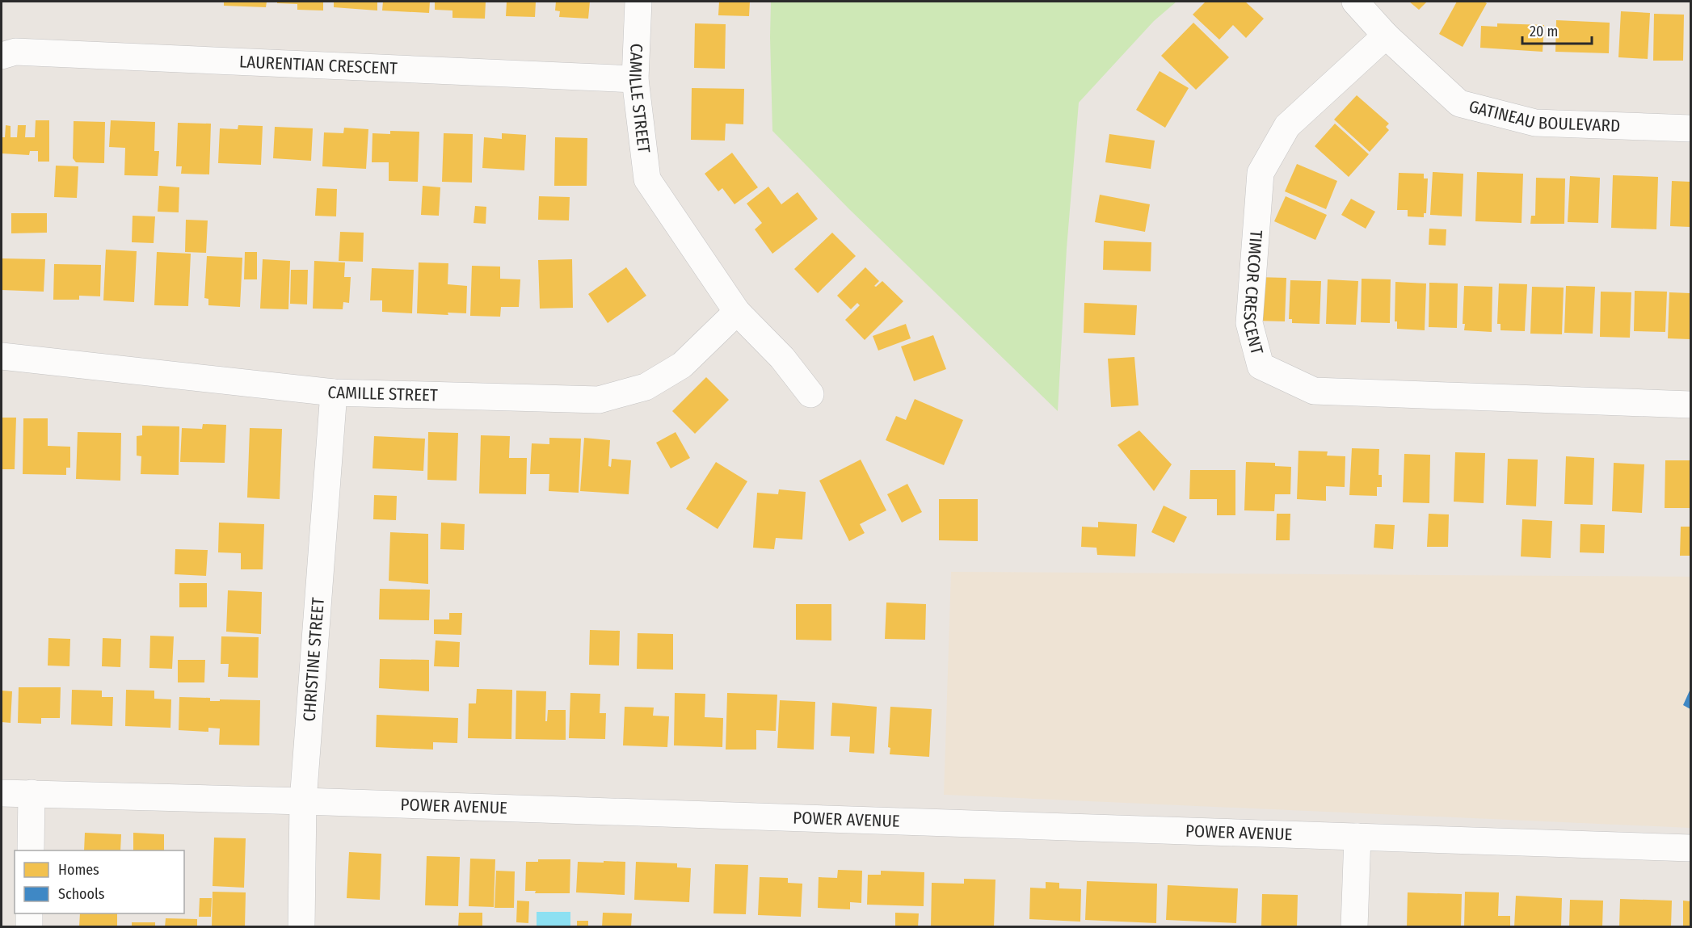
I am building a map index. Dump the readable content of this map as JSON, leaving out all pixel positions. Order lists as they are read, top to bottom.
{
  "streets": {
    "street": [
      "LAURENTIAN CRESCENT",
      "CAMILLE STREET",
      "GATINEAU BOULEVARD",
      "TIMCOR CRESCENT",
      "CHRISTINE STREET",
      "POWER AVENUE"
    ]
  },
  "crossings": [
    ["LAURENTIAN CRESCENT", "CAMILLE STREET"],
    ["CAMILLE STREET", "CHRISTINE STREET"],
    ["GATINEAU BOULEVARD", "TIMCOR CRESCENT"],
    ["CHRISTINE STREET", "POWER AVENUE"]
  ],
  "legend": ["Homes", "Schools"],
  "scale_bar": "20 m"
}
